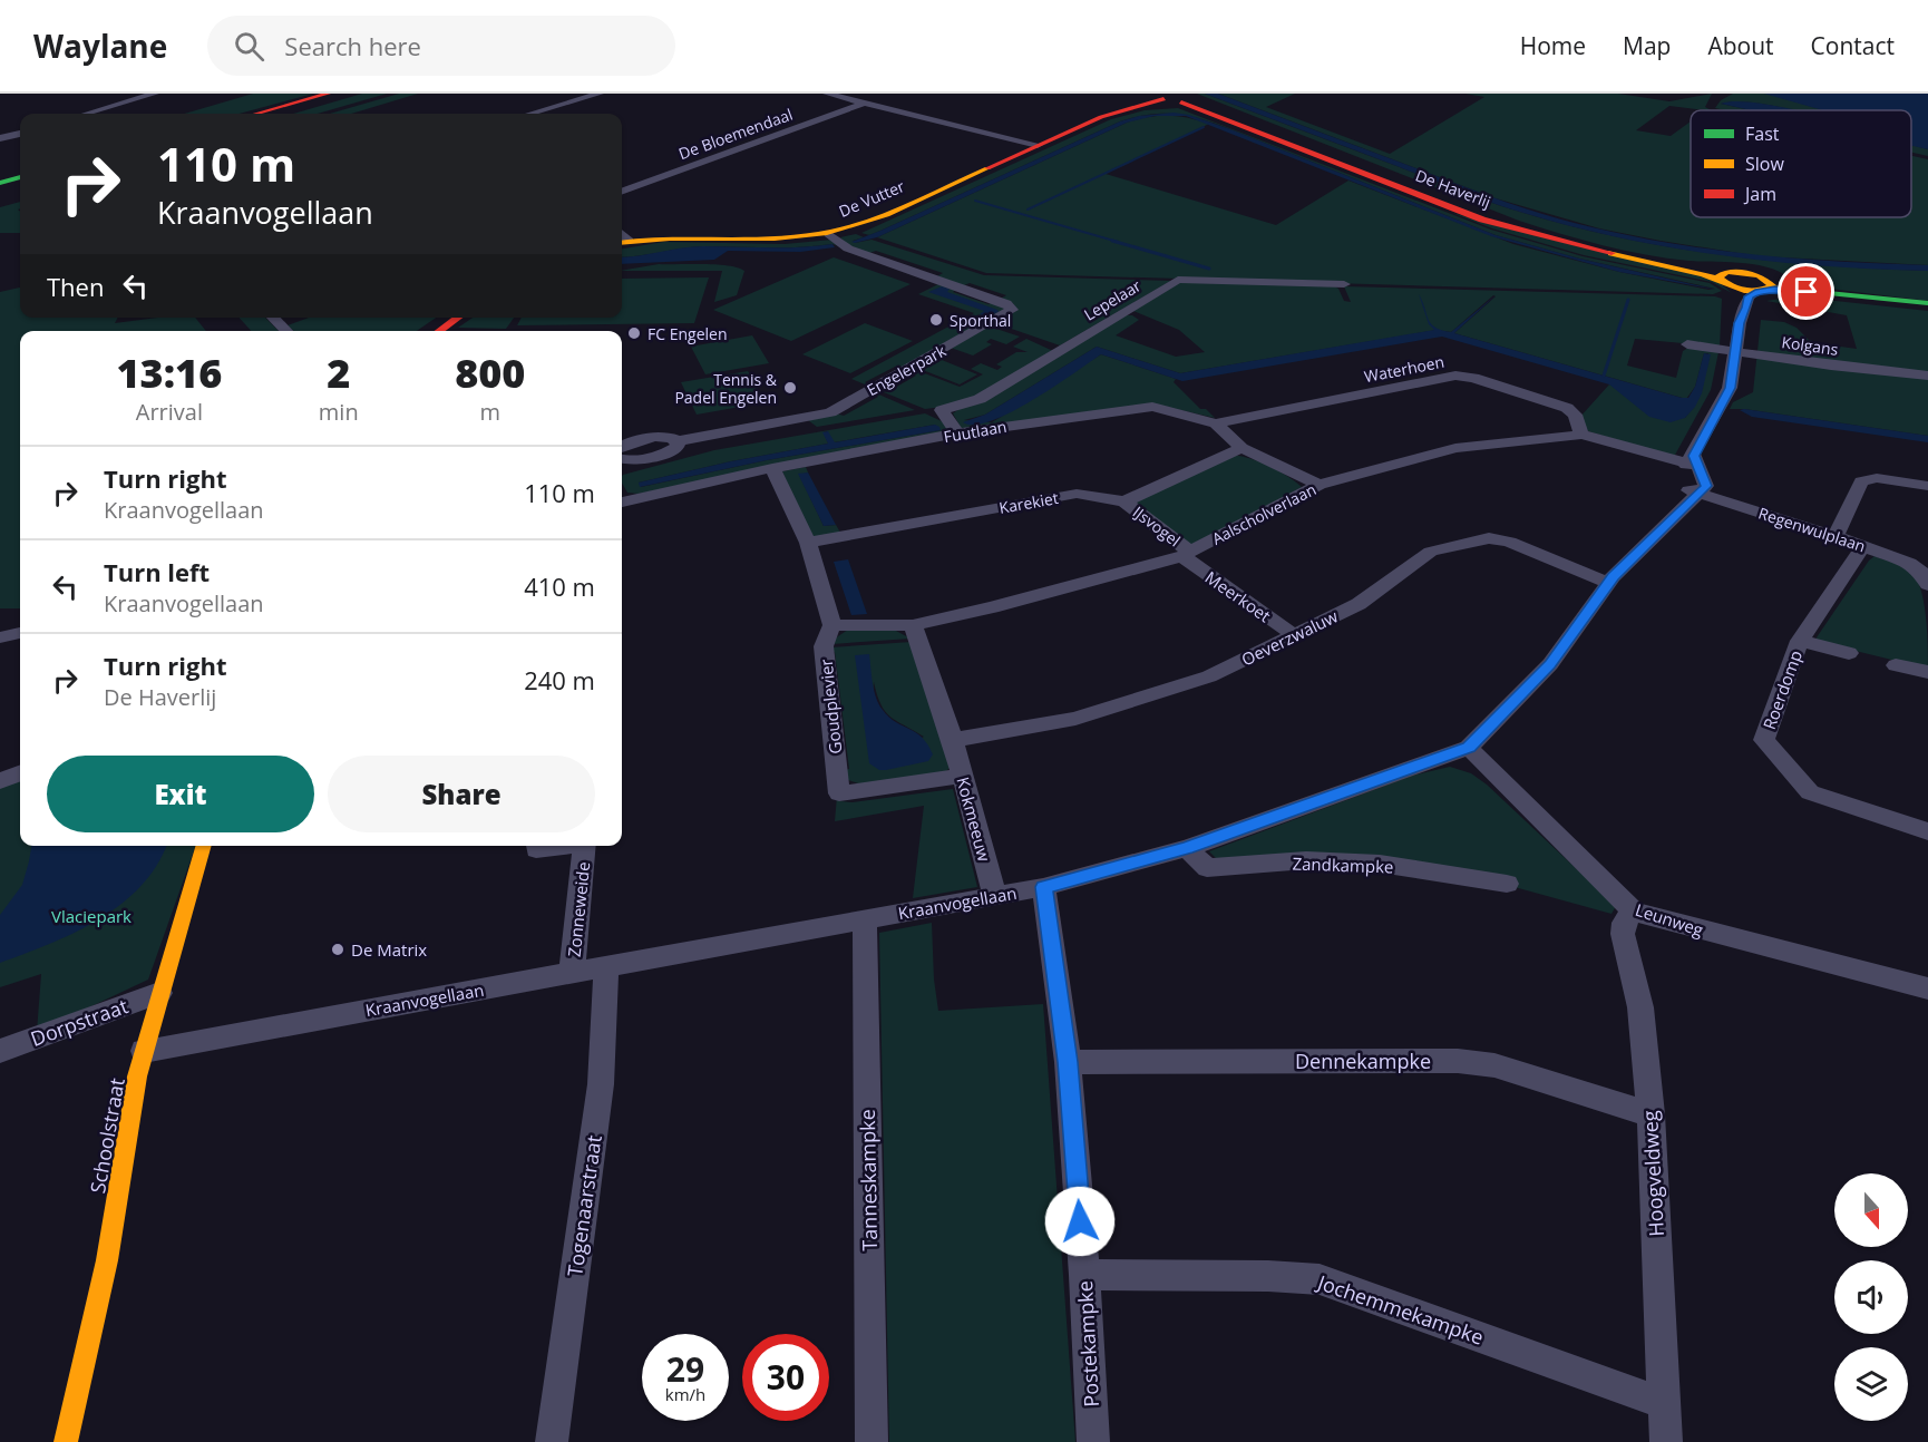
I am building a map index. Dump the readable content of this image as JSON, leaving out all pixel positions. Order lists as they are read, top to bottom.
{
  "streets": {
    "main road": ["De Haverlij", "De Vutter", "Schoolstraat"],
    "street": [
      "De Bloemendaal",
      "Lepelaar",
      "Kolgans",
      "Waterhoen",
      "Engelerpark",
      "Fuutlaan",
      "Karekiet",
      "Aalscholverlaan",
      "IJsvogel",
      "Regenwulplaan",
      "Meerkoet",
      "Oeverzwaluw",
      "Roerdomp",
      "Goudplevier",
      "Kokmeeuw",
      "Zandkampke",
      "Kraanvogellaan",
      "Zonneweide",
      "Leunweg",
      "Dorpstraat",
      "Dennekampke",
      "Hoogveldweg",
      "Tanneskampke",
      "Togenaarstraat",
      "Jochemmekampke",
      "Postekampke"
    ]
  },
  "crossings": [
    ["De Haverlij", "De Vutter"],
    ["De Vutter", "Engelerpark"],
    ["Lepelaar", "Fuutlaan"],
    ["Waterhoen", "Fuutlaan"],
    ["Waterhoen", "Aalscholverlaan"],
    ["Fuutlaan", "Aalscholverlaan"],
    ["Karekiet", "IJsvogel"],
    ["Aalscholverlaan", "IJsvogel"],
    ["Aalscholverlaan", "Meerkoet"],
    ["Aalscholverlaan", "Goudplevier"],
    ["IJsvogel", "Meerkoet"],
    ["Regenwulplaan", "Roerdomp"],
    ["Regenwulplaan", "Kraanvogellaan"],
    ["Meerkoet", "Oeverzwaluw"],
    ["Oeverzwaluw", "Kokmeeuw"],
    ["Oeverzwaluw", "Kraanvogellaan"],
    ["Goudplevier", "Kokmeeuw"],
    ["Kokmeeuw", "Kraanvogellaan"],
    ["Zandkampke", "Kraanvogellaan"],
    ["Kraanvogellaan", "Zonneweide"],
    ["Kraanvogellaan", "Leunweg"],
    ["Kraanvogellaan", "Schoolstraat"],
    ["Kraanvogellaan", "Tanneskampke"],
    ["Kraanvogellaan", "Togenaarstraat"],
    ["Kraanvogellaan", "Postekampke"],
    ["Leunweg", "Hoogveldweg"],
    ["Dorpstraat", "Schoolstraat"],
    ["Dennekampke", "Hoogveldweg"],
    ["Dennekampke", "Postekampke"],
    ["Hoogveldweg", "Jochemmekampke"],
    ["Jochemmekampke", "Postekampke"]
  ],
  "parks": ["Vlaciepark"],
  "places": [
    "Sporthal",
    "FC Engelen",
    "Tennis & Padel Engelen",
    "De Matrix"
  ],
  "legend": ["Fast", "Slow", "Jam"],
  "north": "bottom",
  "page": {
    "header": "Waylane",
    "search": "Search here",
    "nav": [
      "Home",
      "Map",
      "About",
      "Contact"
    ],
    "turn": ["110 m", "Kraanvogellaan"],
    "then": "Then",
    "eta": [
      "13:16",
      "Arrival",
      "2",
      "min",
      "800",
      "m"
    ],
    "list": [
      {
        "name": "Turn right",
        "note": "Kraanvogellaan",
        "value": "110 m"
      },
      {
        "name": "Turn left",
        "note": "Kraanvogellaan",
        "value": "410 m"
      },
      {
        "name": "Turn right",
        "note": "De Haverlij",
        "value": "240 m"
      }
    ],
    "buttons": ["Exit", "Share"],
    "speed": "29 km/h",
    "limit": "30"
  }
}
